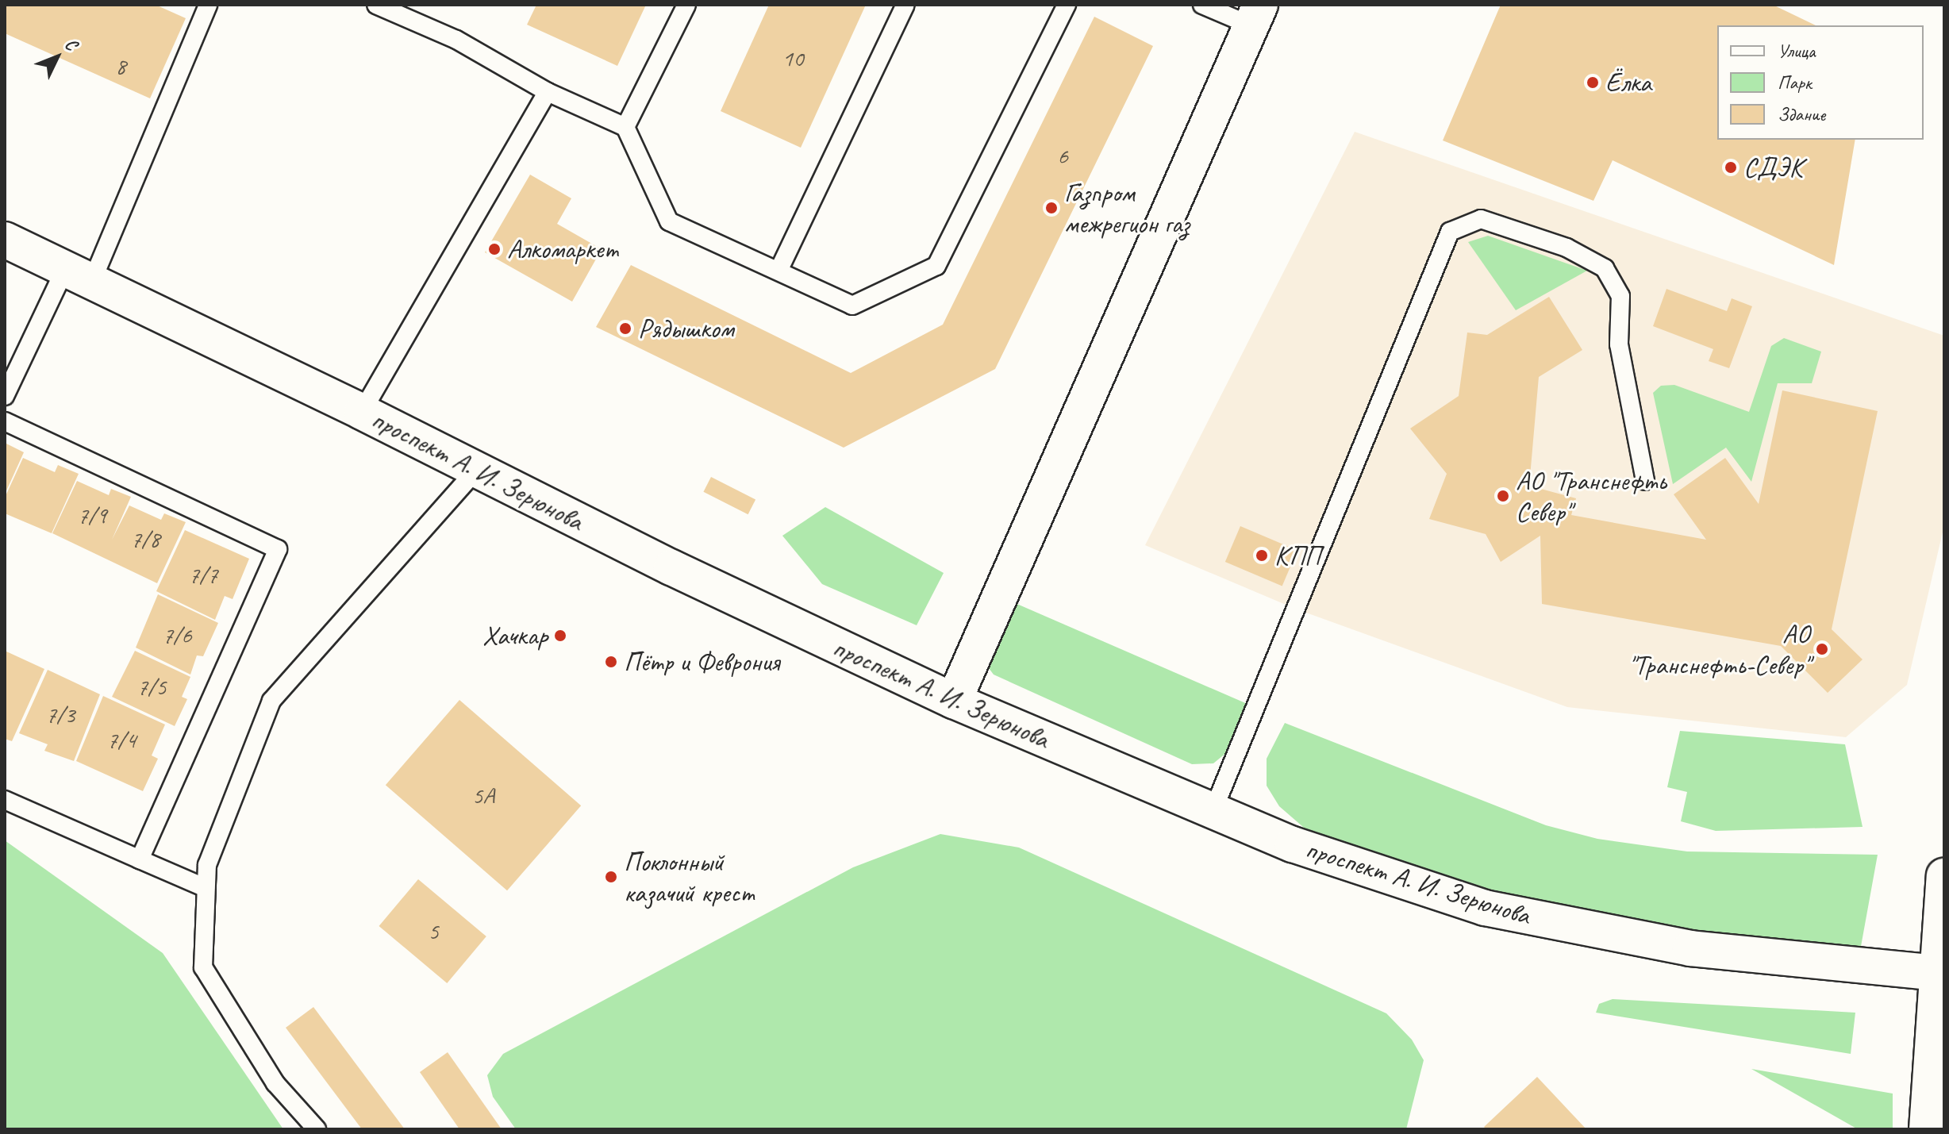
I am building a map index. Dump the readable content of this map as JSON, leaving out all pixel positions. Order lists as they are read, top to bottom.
{
  "streets": {
    "street": ["проспект А. И. Зерюнова"]
  },
  "places": [
    "Ёлка",
    "СДЭК",
    "Газпром межрегион газ",
    "Алкомаркет",
    "Рядышком",
    "АО \"Транснефть Север\"",
    "КПП",
    "Хачкар",
    "АО \"Транснефть-Север\"",
    "Пётр и Феврония",
    "Поклонный казачий крест"
  ],
  "house_numbers": [
    "10",
    "8",
    "6",
    "7/9",
    "7/8",
    "7/7",
    "7/6",
    "7/5",
    "7/3",
    "7/4",
    "5А",
    "5"
  ],
  "legend": ["Улица", "Парк", "Здание"],
  "north": "top right"
}
